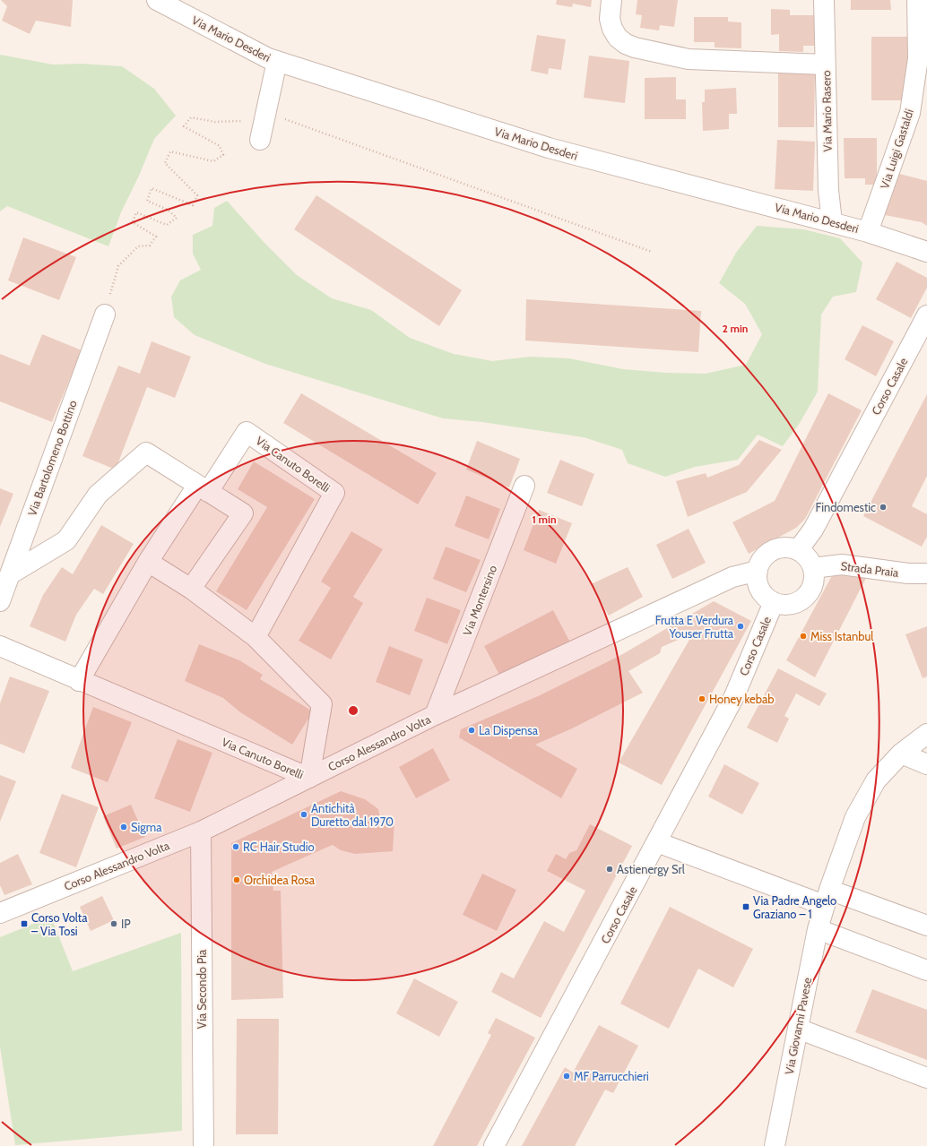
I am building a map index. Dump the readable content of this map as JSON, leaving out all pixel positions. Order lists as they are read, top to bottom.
{
  "streets": {
    "street": [
      "Via Mario Desderi",
      "Via Mario Rasero",
      "Via Luigi Gastaldi",
      "Corso Casale",
      "Via Bartolomeno Bottino",
      "Via Canuto Borelli",
      "Strada Praia",
      "Via Montersino",
      "Corso Alessandro Volta",
      "Via Secondo Pia",
      "Via Giovanni Pavese"
    ]
  },
  "crossings": [
    ["Via Mario Desderi", "Via Mario Rasero"],
    ["Via Mario Desderi", "Via Luigi Gastaldi"],
    ["Corso Casale", "Strada Praia"],
    ["Corso Casale", "Corso Alessandro Volta"],
    ["Via Canuto Borelli", "Corso Alessandro Volta"],
    ["Strada Praia", "Corso Alessandro Volta"],
    ["Via Montersino", "Corso Alessandro Volta"],
    ["Corso Alessandro Volta", "Via Secondo Pia"]
  ],
  "places": {
    "other": [
      "Findomestic",
      "Frutta E Verdura Youser Frutta",
      "Miss Istanbul",
      "Honey kebab",
      "La Dispensa",
      "Antichità Duretto dal 1970",
      "Sigma",
      "RC Hair Studio",
      "Astienergy Srl",
      "Orchidea Rosa",
      "IP",
      "MF Parrucchieri"
    ],
    "transit": ["Via Padre Angelo Graziano – 1", "Corso Volta – Via Tosi"]
  },
  "rings": ["2 min", "1 min"]
}
